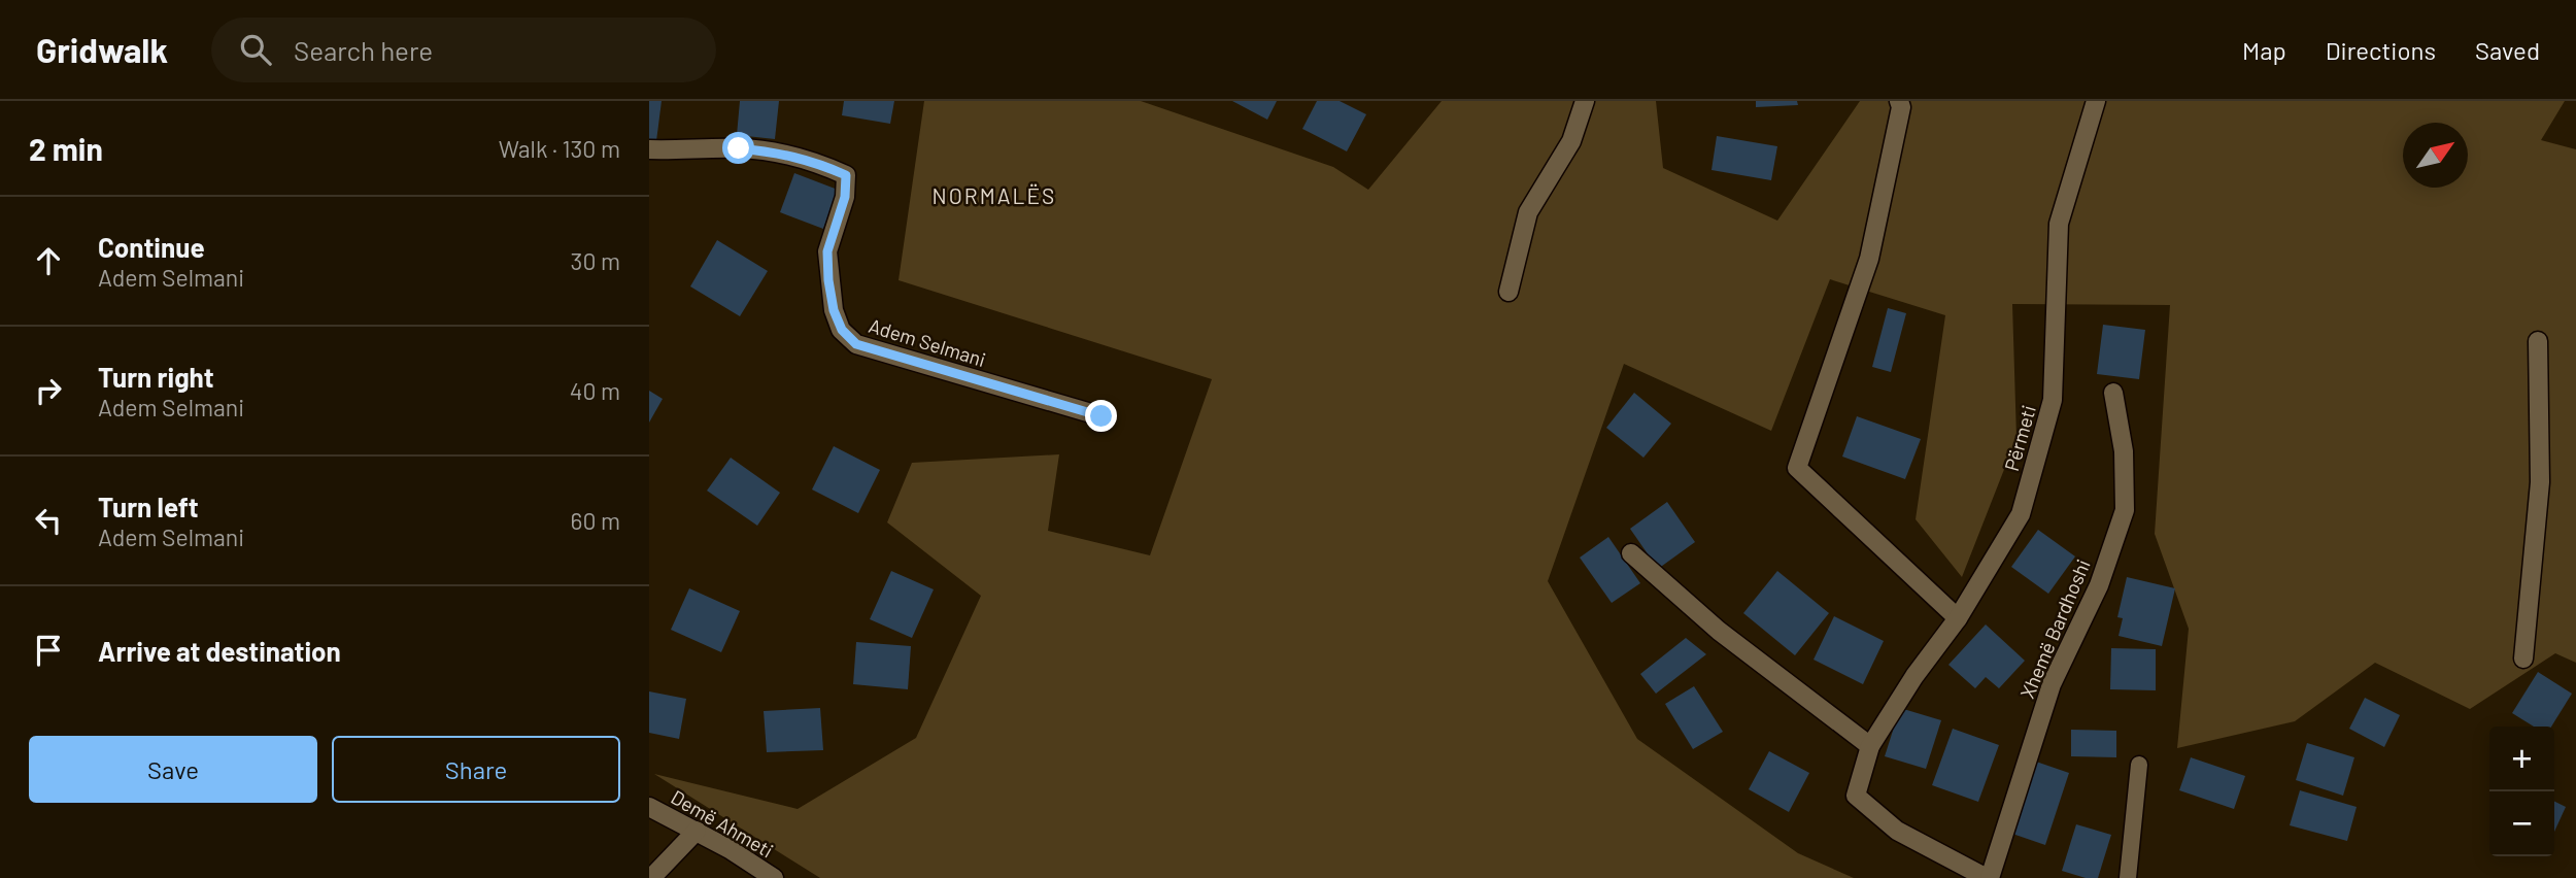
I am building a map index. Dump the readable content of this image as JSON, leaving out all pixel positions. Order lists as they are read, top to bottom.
{
  "streets": {
    "street": [
      "Adem Selmani",
      "Përmeti",
      "Xhemë Bardhoshi",
      "Demë Ahmeti"
    ]
  },
  "crossings": [
    ["Përmeti", "Xhemë Bardhoshi"]
  ],
  "districts": ["NORMALËS"],
  "north": "top right",
  "page": {
    "header": "Gridwalk",
    "search": "Search here",
    "nav": ["Map", "Directions", "Saved"],
    "heading": ["2 min", "Walk · 130 m"],
    "list": [
      ["Continue", "Adem Selmani", "30 m"],
      ["Turn right", "Adem Selmani", "40 m"],
      ["Turn left", "Adem Selmani", "60 m"],
      "Arrive at destination"
    ],
    "buttons": ["Save", "Share"],
    "map_buttons": ["+", "−"]
  }
}
